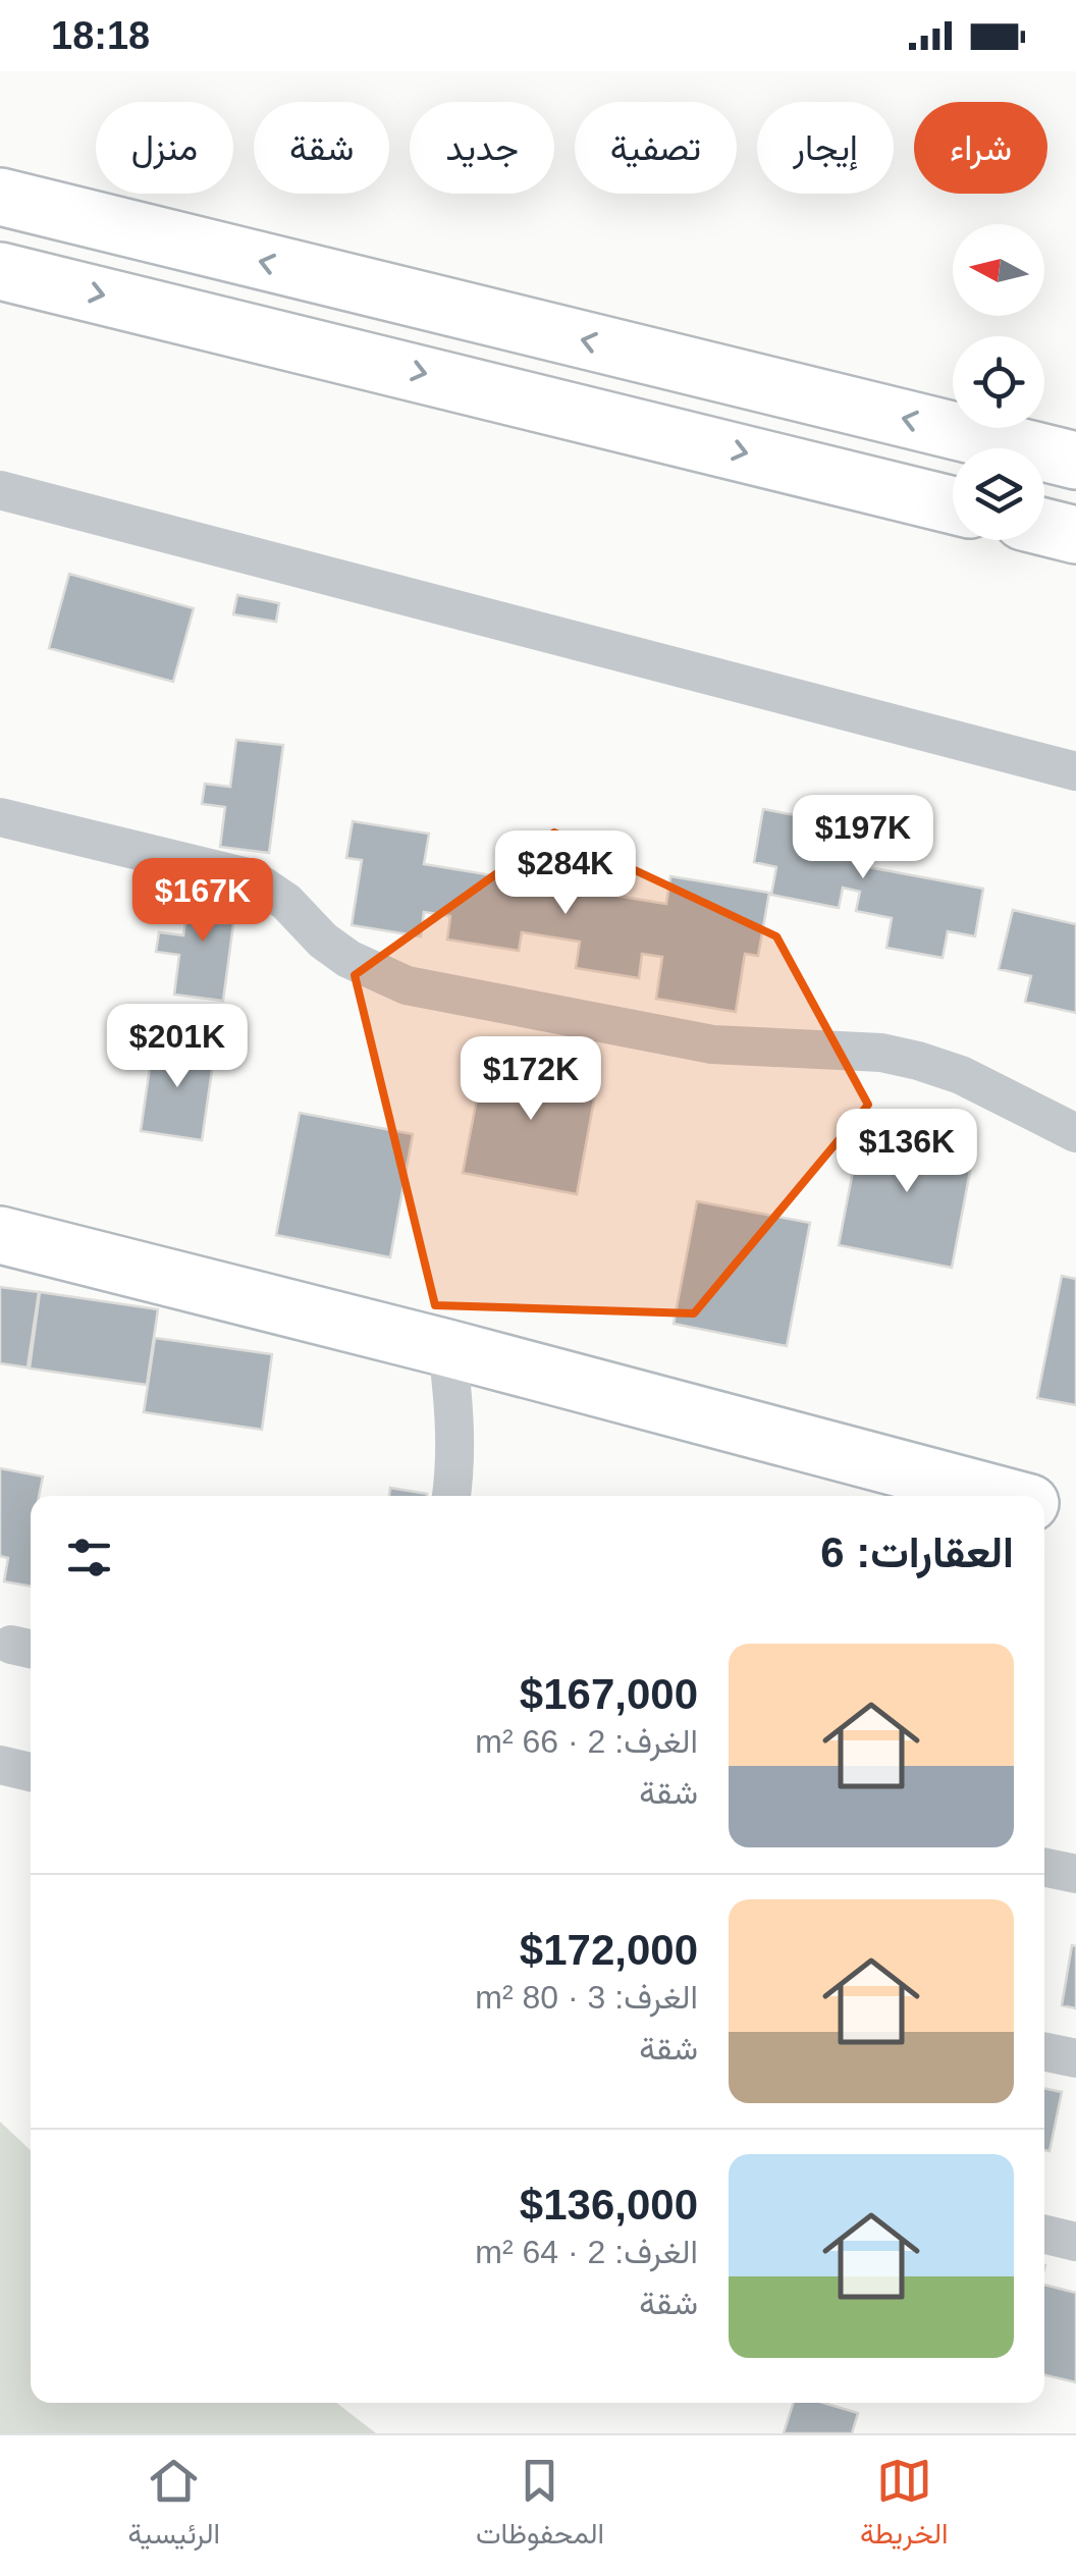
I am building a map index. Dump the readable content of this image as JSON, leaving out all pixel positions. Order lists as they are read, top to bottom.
{
  "north": "left",
  "page": {
    "status": "18:18",
    "chip": [
      "شراء",
      "إيجار",
      "تصفية",
      "جديد",
      "شقة",
      "منزل"
    ],
    "price": [
      "$197K",
      "$284K",
      "$167K",
      "$201K",
      "$172K",
      "$136K"
    ],
    "heading": "العقارات: 6",
    "list": [
      {
        "name": "$167,000",
        "note": "الغرف: 2 · 66 m² · شقة"
      },
      {
        "name": "$172,000",
        "note": "الغرف: 3 · 80 m² · شقة"
      },
      {
        "name": "$136,000",
        "note": "الغرف: 2 · 64 m² · شقة"
      }
    ],
    "tabs": ["الخريطة", "المحفوظات", "الرئيسية"]
  }
}
